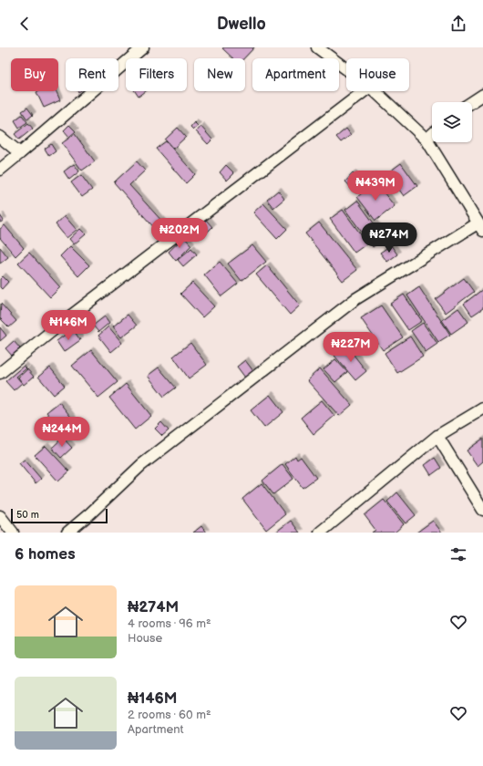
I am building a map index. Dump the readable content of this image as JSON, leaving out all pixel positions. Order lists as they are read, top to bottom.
{
  "scale_bar": "50 m",
  "page": {
    "header": "Dwello",
    "chip": [
      "Buy",
      "Rent",
      "Filters",
      "New",
      "Apartment",
      "House"
    ],
    "price": [
      "₦439M",
      "₦202M",
      "₦274M",
      "₦146M",
      "₦227M",
      "₦244M"
    ],
    "scale": "50 m",
    "heading": "6 homes",
    "list": [
      {
        "name": "₦274M",
        "note": "4 rooms · 96 m² · House"
      },
      {
        "name": "₦146M",
        "note": "2 rooms · 60 m² · Apartment"
      }
    ]
  }
}
